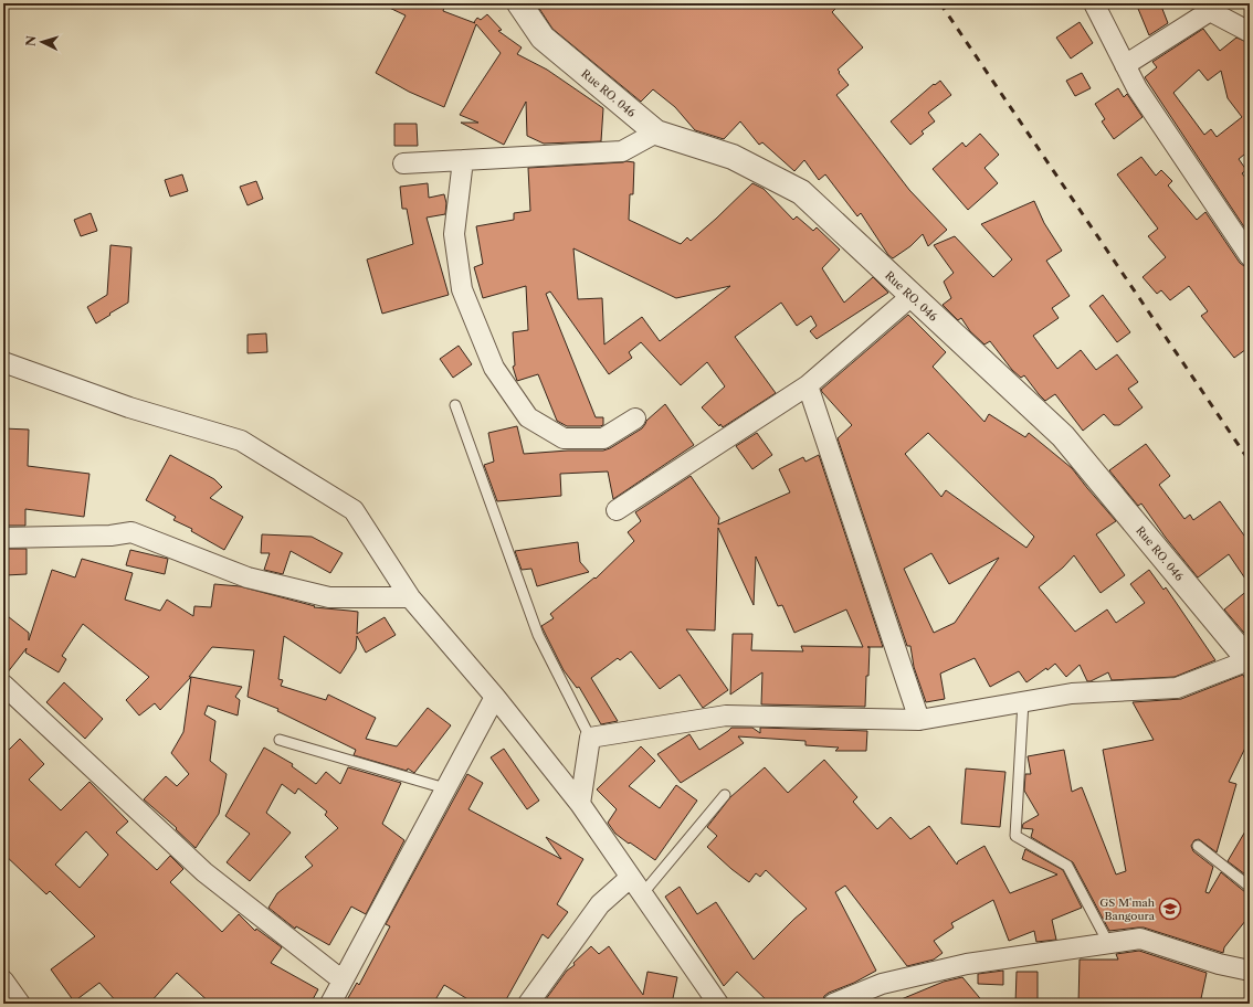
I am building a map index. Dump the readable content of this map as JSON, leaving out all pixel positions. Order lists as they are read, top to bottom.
{
  "streets": {
    "street": ["Rue RO. 046"]
  },
  "places": {
    "school or university": ["GS M'mah Bangoura"]
  },
  "north": "left"
}
